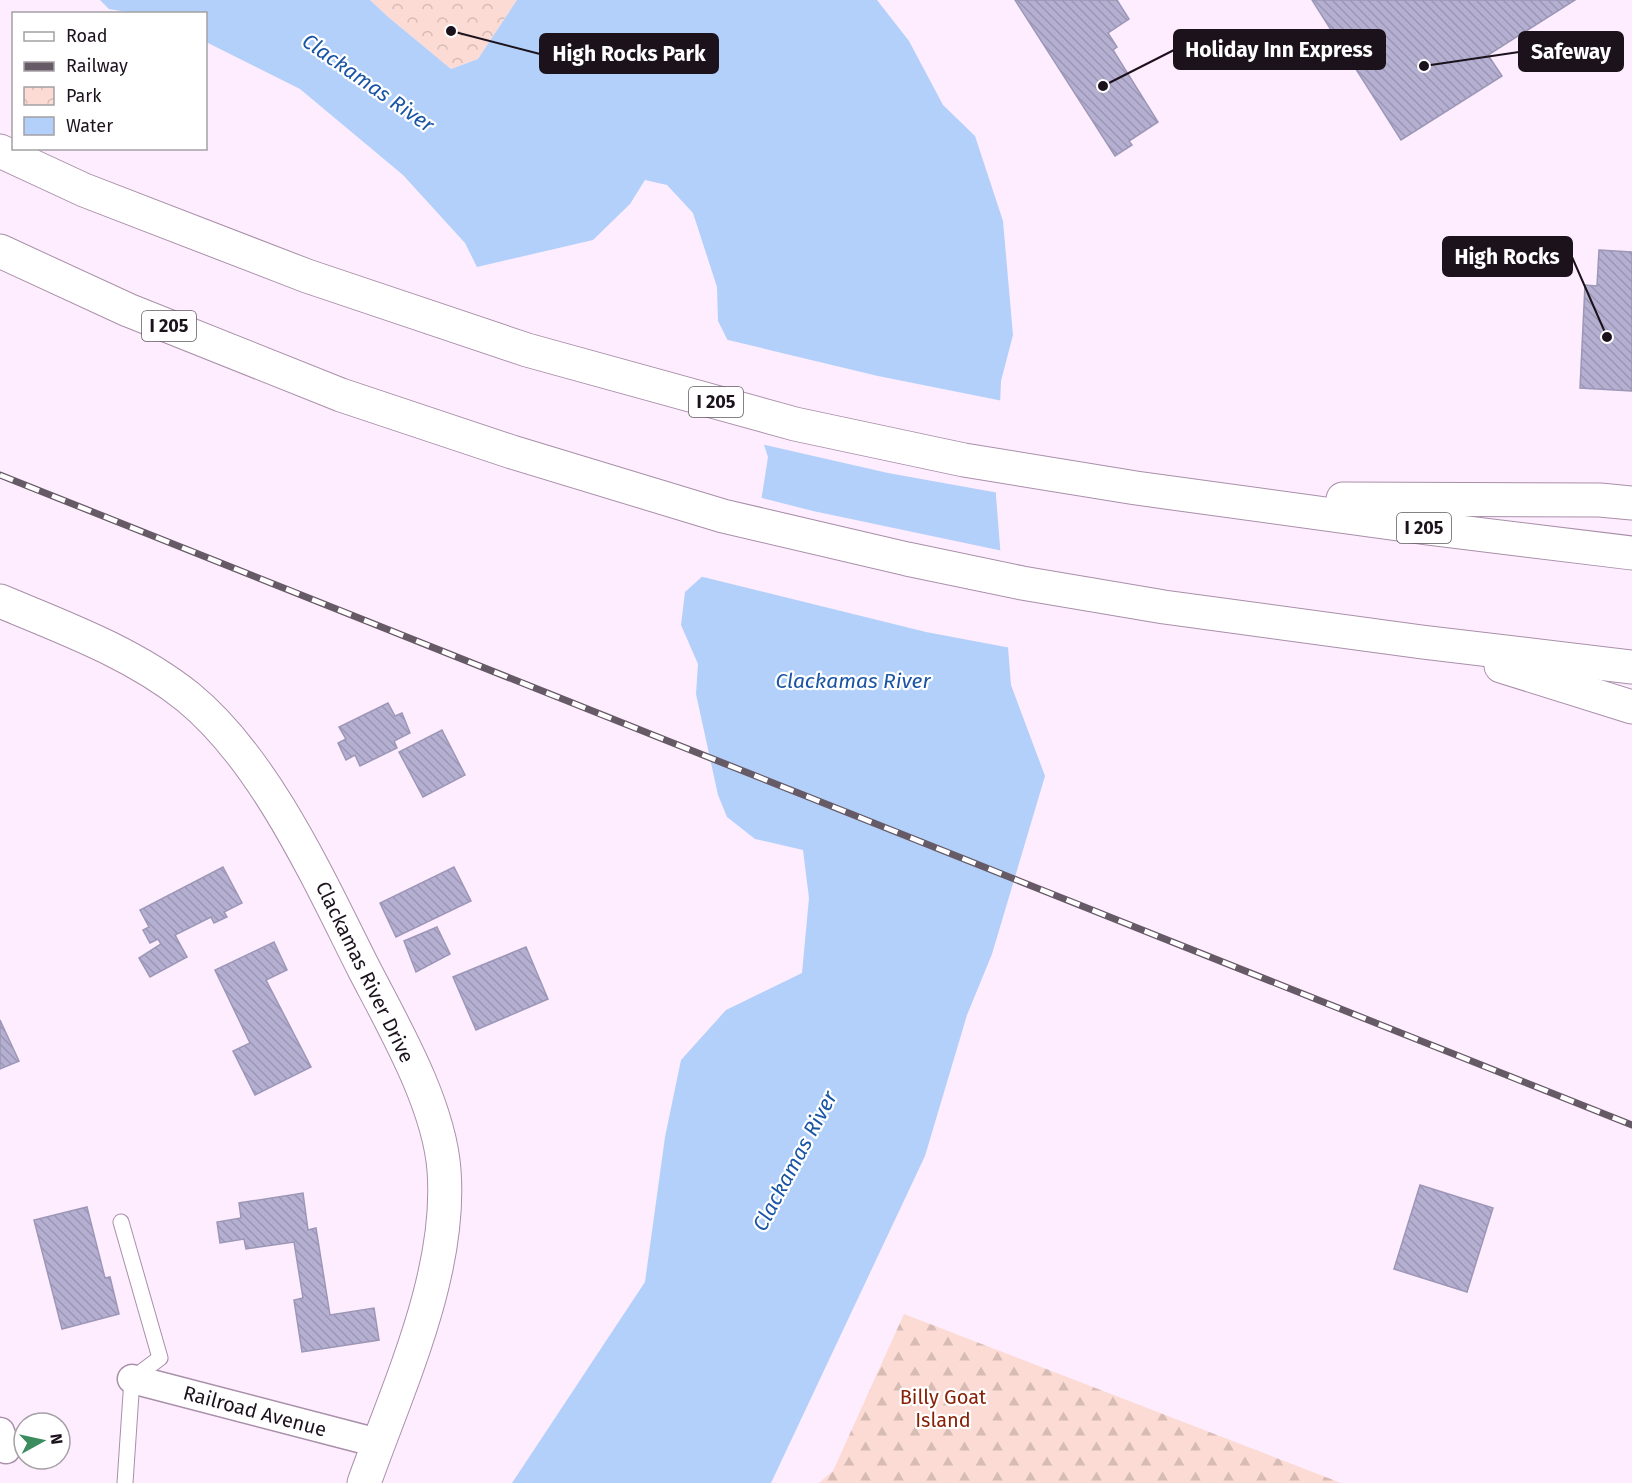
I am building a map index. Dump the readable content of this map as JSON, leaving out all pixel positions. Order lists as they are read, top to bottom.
{
  "streets": {
    "main road": ["I 205", "Clackamas River Drive"],
    "street": ["Railroad Avenue"]
  },
  "crossings": [
    ["Clackamas River Drive", "Railroad Avenue"]
  ],
  "water": ["Clackamas River"],
  "parks": ["Billy Goat Island"],
  "places": [
    "High Rocks Park",
    "Safeway",
    "Holiday Inn Express",
    "High Rocks"
  ],
  "legend": [
    "Road",
    "Railway",
    "Park",
    "Water"
  ],
  "north": "right"
}
